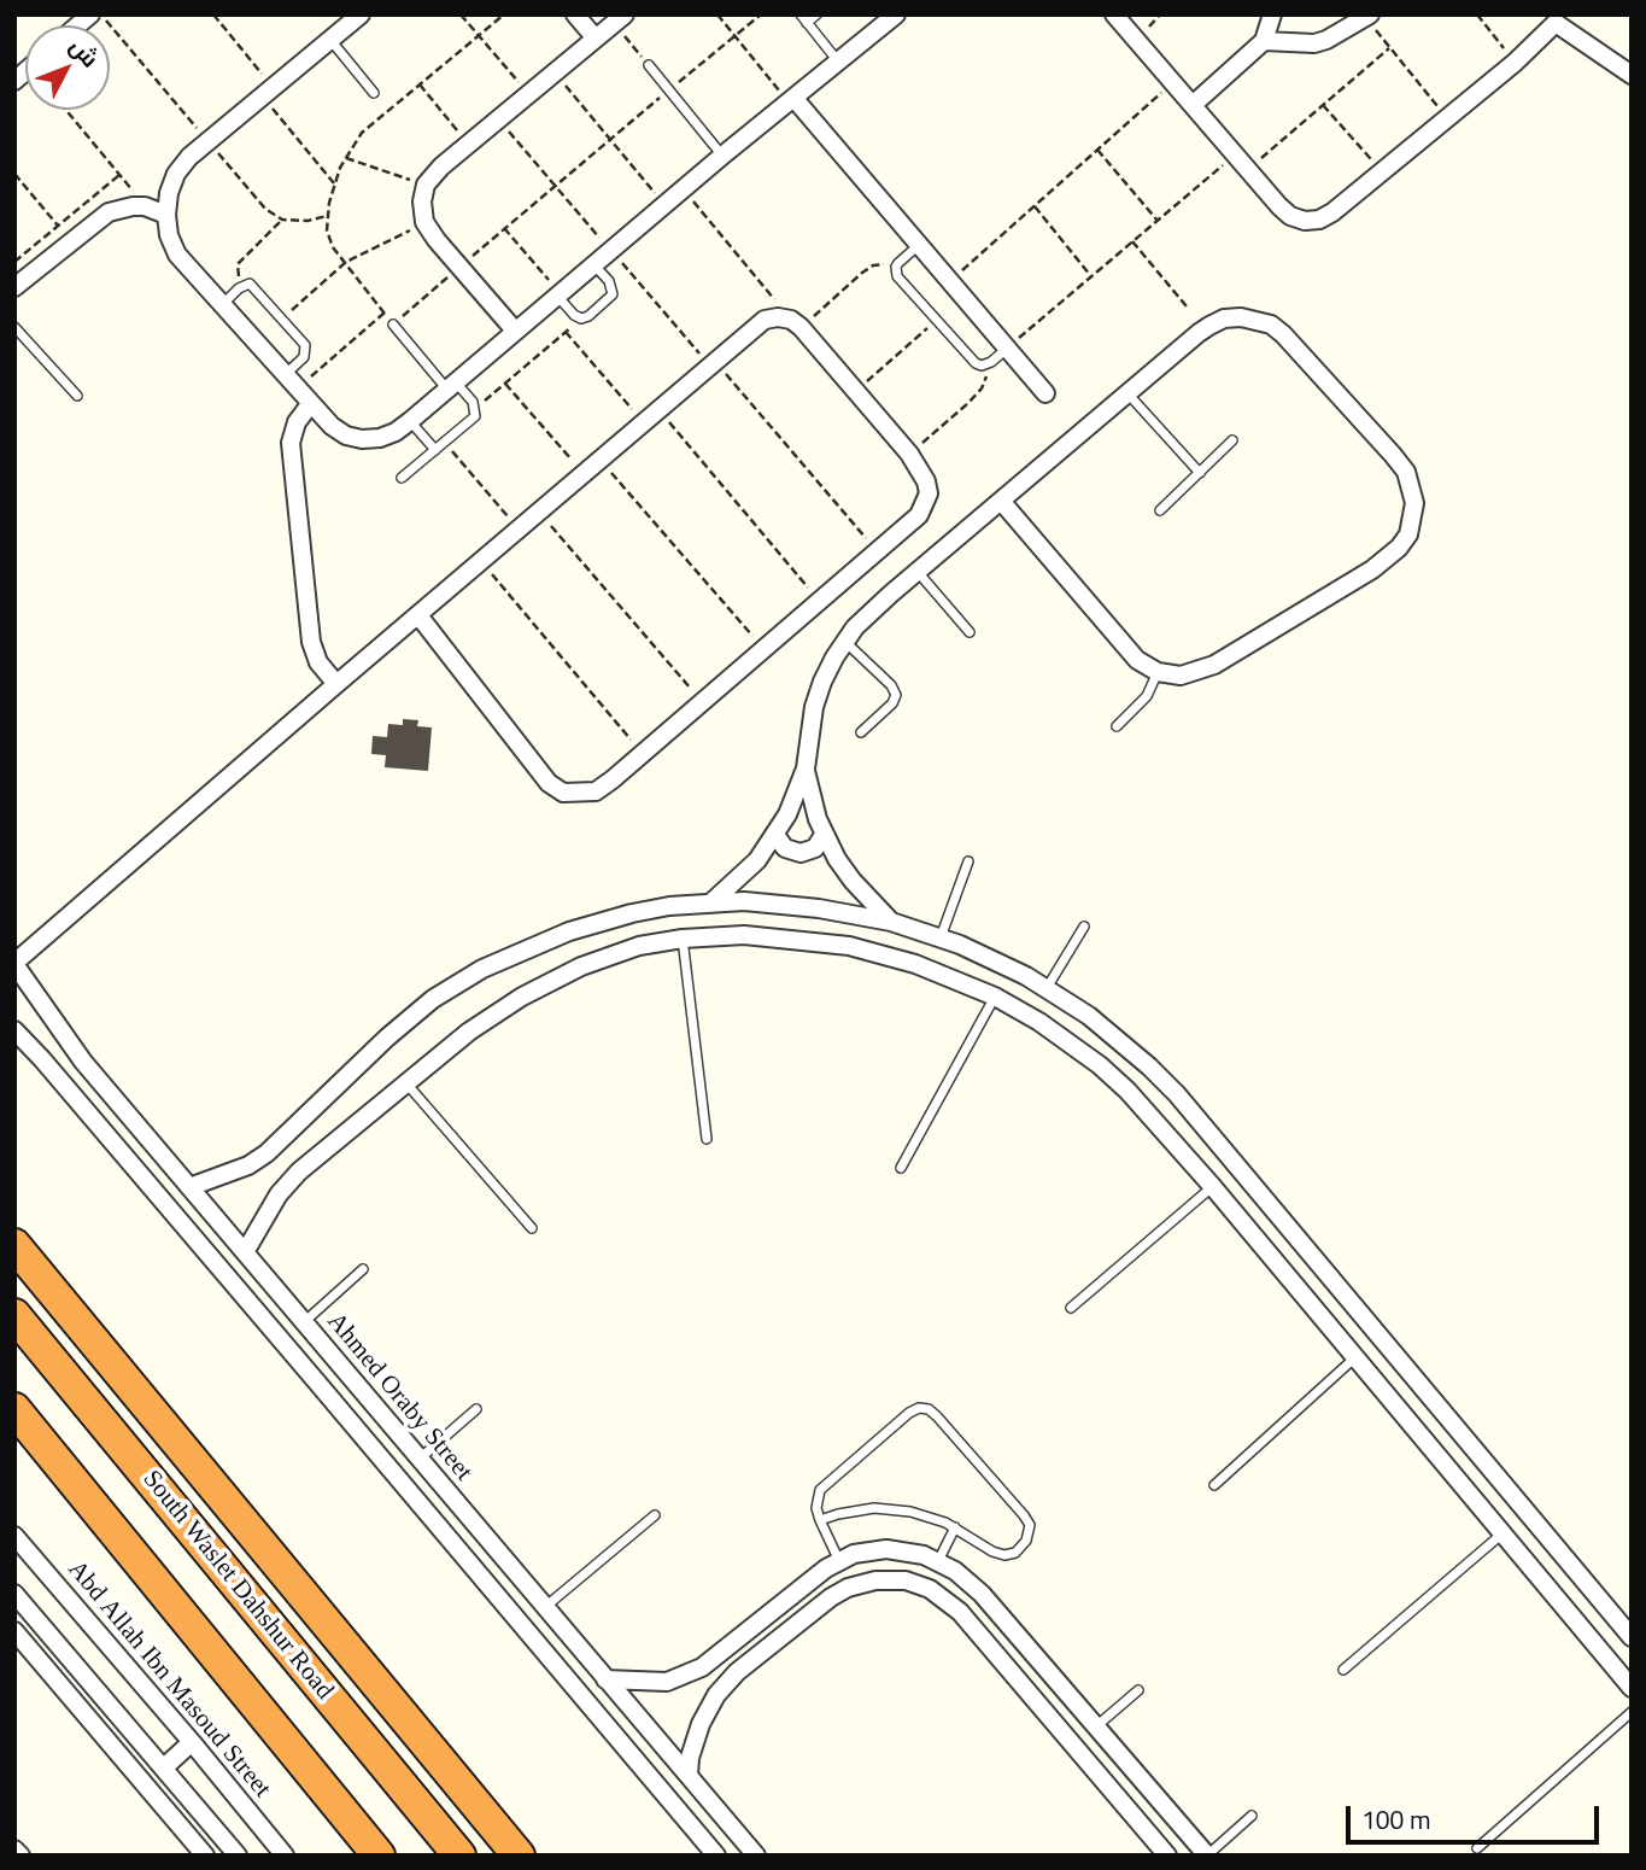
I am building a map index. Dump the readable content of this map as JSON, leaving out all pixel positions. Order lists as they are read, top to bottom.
{
  "streets": {
    "highway": ["South Waslet Dahshur Road"],
    "street": ["Ahmed Oraby Street", "Abd Allah Ibn Masoud Street"]
  },
  "scale_bar": "100 m",
  "north": "top right"
}
